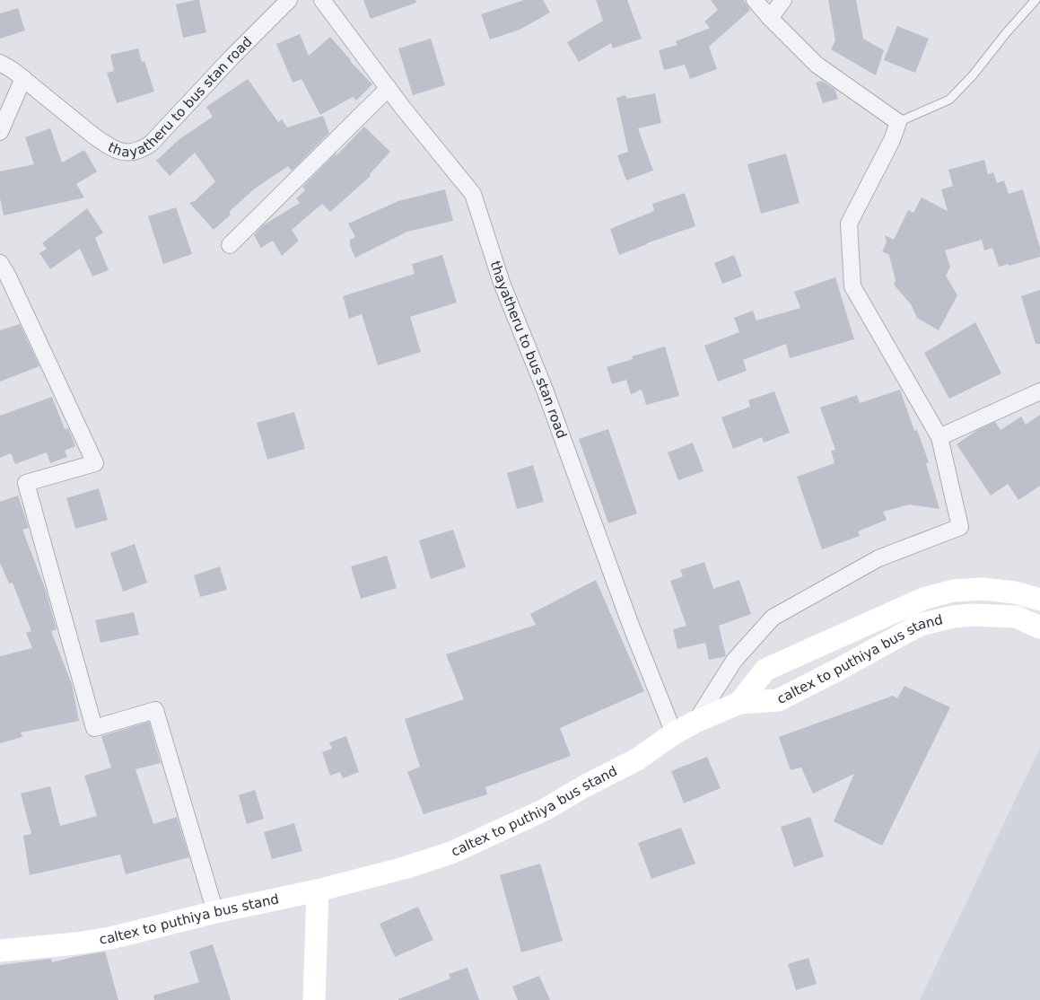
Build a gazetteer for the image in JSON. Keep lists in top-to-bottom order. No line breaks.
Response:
{"streets":{"main road":["caltex to puthiya bus stand"],"street":["thayatheru to bus stan road"]},"crossings":[["thayatheru to bus stan road","caltex to puthiya bus stand"]]}
